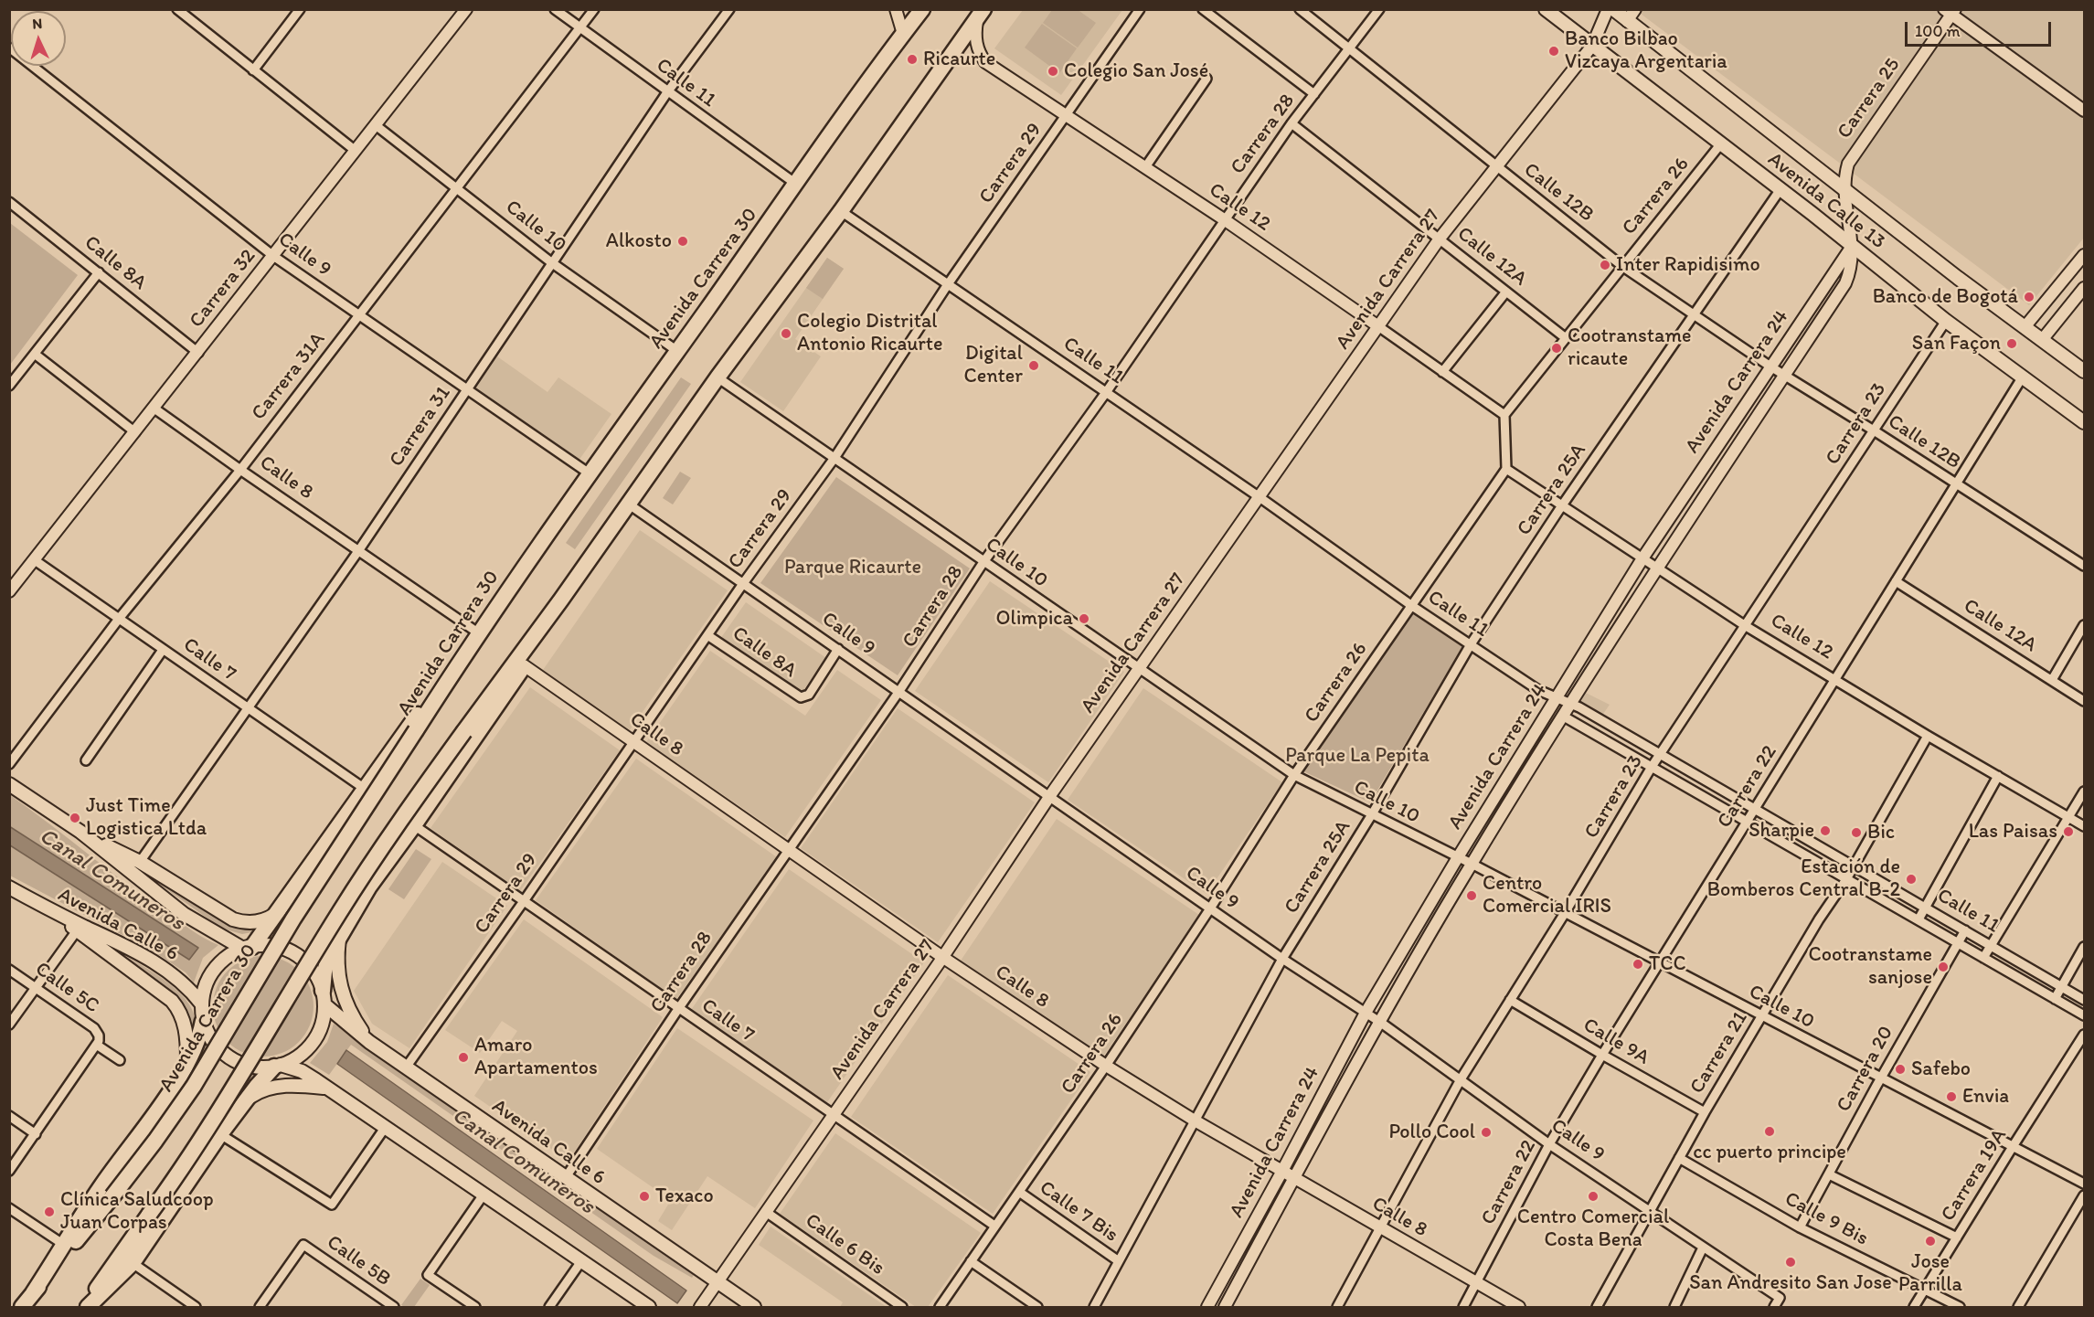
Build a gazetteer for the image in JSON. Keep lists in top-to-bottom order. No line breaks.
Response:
{"streets":{"highway":["Avenida Carrera 30"],"main road":["Carrera 25","Avenida Calle 13","Calle 12","Avenida Carrera 27","Carrera 32","Avenida Carrera 24","Calle 8","Avenida Calle 6"],"street":["Calle 11","Carrera 28","Carrera 29","Calle 12B","Carrera 26","Calle 10","Calle 9","Calle 12A","Calle 8A","Carrera 31A","Carrera 23","Carrera 31","Carrera 25A","Calle 7","Carrera 22","Calle 5C","Calle 9A","Carrera 21","Carrera 20","Carrera 19A","Calle 7 Bis","Calle 9 Bis","Calle 6 Bis","Calle 5B"]},"crossings":[["Calle 11","Carrera 28"],["Calle 11","Carrera 29"],["Calle 11","Carrera 26"],["Calle 11","Avenida Carrera 30"],["Calle 11","Avenida Carrera 27"],["Calle 11","Carrera 31A"],["Calle 11","Avenida Carrera 24"],["Calle 11","Carrera 23"],["Calle 11","Carrera 31"],["Calle 11","Carrera 25A"],["Calle 11","Carrera 22"],["Calle 11","Carrera 21"],["Calle 11","Carrera 20"],["Carrera 25","Avenida Calle 13"],["Carrera 25","Avenida Carrera 24"],["Carrera 28","Calle 12B"],["Carrera 28","Calle 12"],["Carrera 28","Calle 10"],["Carrera 28","Calle 9"],["Carrera 28","Calle 12A"],["Carrera 28","Calle 8"],["Carrera 28","Calle 7"],["Carrera 28","Avenida Calle 6"],["Carrera 29","Calle 12"],["Carrera 29","Calle 10"],["Carrera 29","Calle 9"],["Carrera 29","Calle 8A"],["Carrera 29","Calle 8"],["Carrera 29","Calle 7"],["Carrera 29","Avenida Calle 6"],["Calle 12B","Carrera 26"],["Calle 12B","Avenida Carrera 27"],["Calle 12B","Avenida Carrera 24"],["Calle 12B","Carrera 23"],["Calle 12B","Carrera 25A"],["Calle 12B","Carrera 22"],["Carrera 26","Avenida Calle 13"],["Carrera 26","Calle 12"],["Carrera 26","Calle 10"],["Carrera 26","Calle 9"],["Carrera 26","Calle 12A"],["Carrera 26","Calle 8"],["Carrera 26","Calle 7"],["Carrera 26","Calle 7 Bis"],["Avenida Calle 13","Avenida Carrera 27"],["Avenida Calle 13","Avenida Carrera 24"],["Avenida Calle 13","Carrera 23"],["Avenida Calle 13","Carrera 25A"],["Avenida Calle 13","Carrera 22"],["Calle 12","Avenida Carrera 27"],["Calle 12","Avenida Carrera 24"],["Calle 12","Carrera 23"],["Calle 12","Carrera 25A"],["Calle 12","Carrera 22"],["Calle 12","Carrera 21"],["Calle 10","Avenida Carrera 30"],["Calle 10","Avenida Carrera 27"],["Calle 10","Carrera 32"],["Calle 10","Carrera 31A"],["Calle 10","Avenida Carrera 24"],["Calle 10","Carrera 23"],["Calle 10","Carrera 31"],["Calle 10","Carrera 25A"],["Calle 10","Carrera 22"],["Calle 10","Carrera 21"],["Calle 10","Carrera 20"],["Calle 10","Carrera 19A"],["Calle 9","Calle 8A"],["Calle 9","Avenida Carrera 30"],["Calle 9","Avenida Carrera 27"],["Calle 9","Carrera 32"],["Calle 9","Carrera 31A"],["Calle 9","Avenida Carrera 24"],["Calle 9","Carrera 23"],["Calle 9","Carrera 31"],["Calle 9","Carrera 25A"],["Calle 9","Carrera 22"],["Calle 9","Carrera 21"],["Calle 12A","Avenida Carrera 27"],["Calle 12A","Carrera 22"],["Calle 8A","Carrera 32"],["Avenida Carrera 30","Calle 8"],["Avenida Carrera 27","Calle 8"],["Avenida Carrera 27","Calle 7"],["Avenida Carrera 27","Avenida Calle 6"],["Avenida Carrera 27","Calle 6 Bis"],["Carrera 32","Calle 8"],["Carrera 32","Calle 7"],["Carrera 31A","Calle 8"],["Carrera 31A","Calle 7"],["Avenida Carrera 24","Calle 8"],["Carrera 23","Calle 8"],["Carrera 23","Calle 9A"],["Carrera 31","Calle 8"],["Carrera 31","Calle 7"],["Calle 8","Carrera 25A"],["Calle 8","Carrera 22"],["Carrera 25A","Calle 7 Bis"],["Carrera 22","Calle 9A"],["Calle 9A","Carrera 21"],["Carrera 21","Calle 9 Bis"],["Carrera 20","Calle 9 Bis"],["Carrera 19A","Calle 9 Bis"]],"water":["Canal Comuneros"],"parks":["Parque Ricaurte","Parque La Pepita"],"places":["Banco Bilbao Vizcaya Argentaria","Ricaurte","Colegio San José","Alkosto","Inter Rapidisimo","Banco de Bogotá","Colegio Distrital Antonio Ricaurte","San Façon","Cootranstame ricaute","Digital Center","Olimpica","Just Time Logistica Ltda","Sharpie","Las Paisas","Bic","Estación de Bomberos Central B-2","Centro Comercial IRIS","TCC","Cootranstame sanjose","Amaro Apartamentos","Safebo","Envia","cc puerto principe","Pollo Cool","Texaco","Centro Comercial Costa Bena","Clínica Saludcoop Juan Corpas","Jose Parrilla","San Andresito San Jose"],"scale_bar":"100 m","north":"top"}
